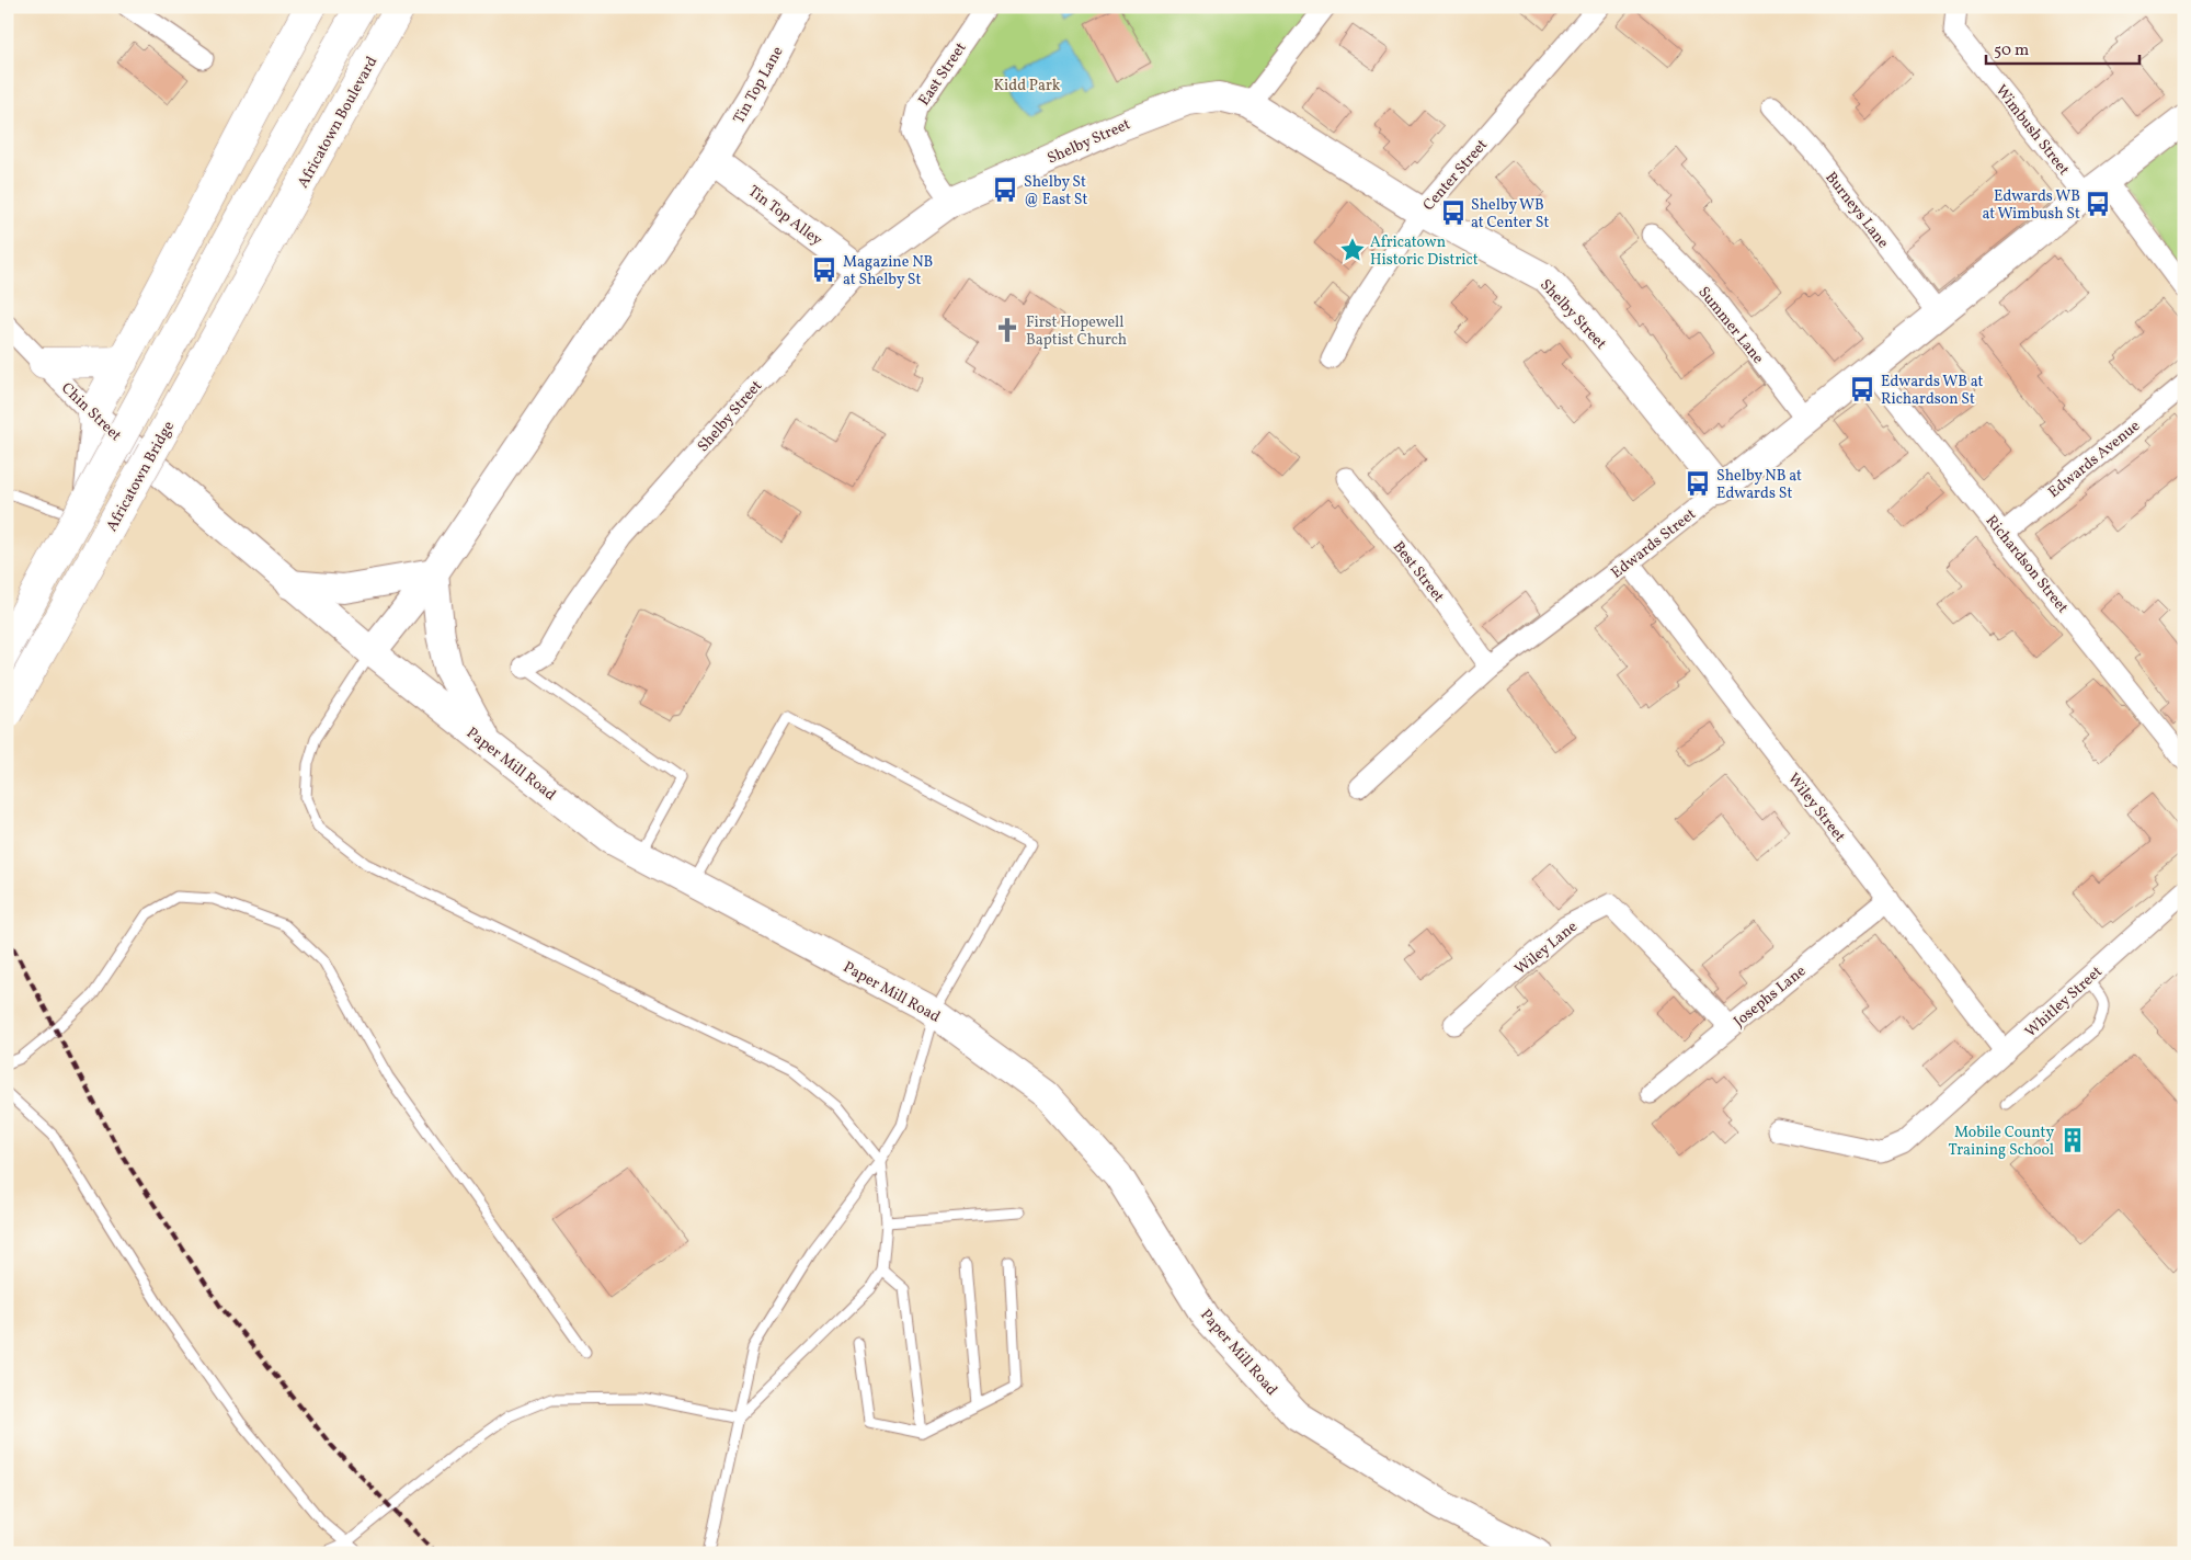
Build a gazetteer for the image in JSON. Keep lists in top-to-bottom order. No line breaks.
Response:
{"streets":{"main road":["Africatown Boulevard","Africatown Bridge"],"street":["East Street","Tin Top Lane","Wimbush Street","Shelby Street","Center Street","Burneys Lane","Tin Top Alley","Summer Lane","Chin Street","Edwards Avenue","Edwards Street","Richardson Street","Best Street","Paper Mill Road","Wiley Street","Wiley Lane","Josephs Lane","Whitley Street"]},"crossings":[["East Street","Shelby Street"],["Tin Top Lane","Tin Top Alley"],["Tin Top Lane","Paper Mill Road"],["Africatown Boulevard","Africatown Bridge"],["Wimbush Street","Edwards Street"],["Shelby Street","Center Street"],["Shelby Street","Tin Top Alley"],["Shelby Street","Edwards Street"],["Burneys Lane","Edwards Street"],["Summer Lane","Edwards Street"],["Chin Street","Paper Mill Road"],["Edwards Avenue","Richardson Street"],["Edwards Street","Richardson Street"],["Edwards Street","Best Street"],["Edwards Street","Wiley Street"],["Wiley Street","Josephs Lane"],["Wiley Street","Whitley Street"],["Wiley Lane","Josephs Lane"]],"parks":["Kidd Park"],"places":{"bus stop":["Shelby St @ East St","Edwards WB at Wimbush St","Shelby WB at Center St","Magazine NB at Shelby St","Edwards WB at Richardson St","Shelby NB at Edwards St"],"place":["Africatown Historic District"],"church":["First Hopewell Baptist Church"],"building":["Mobile County Training School"]},"scale_bar":"50 m"}
